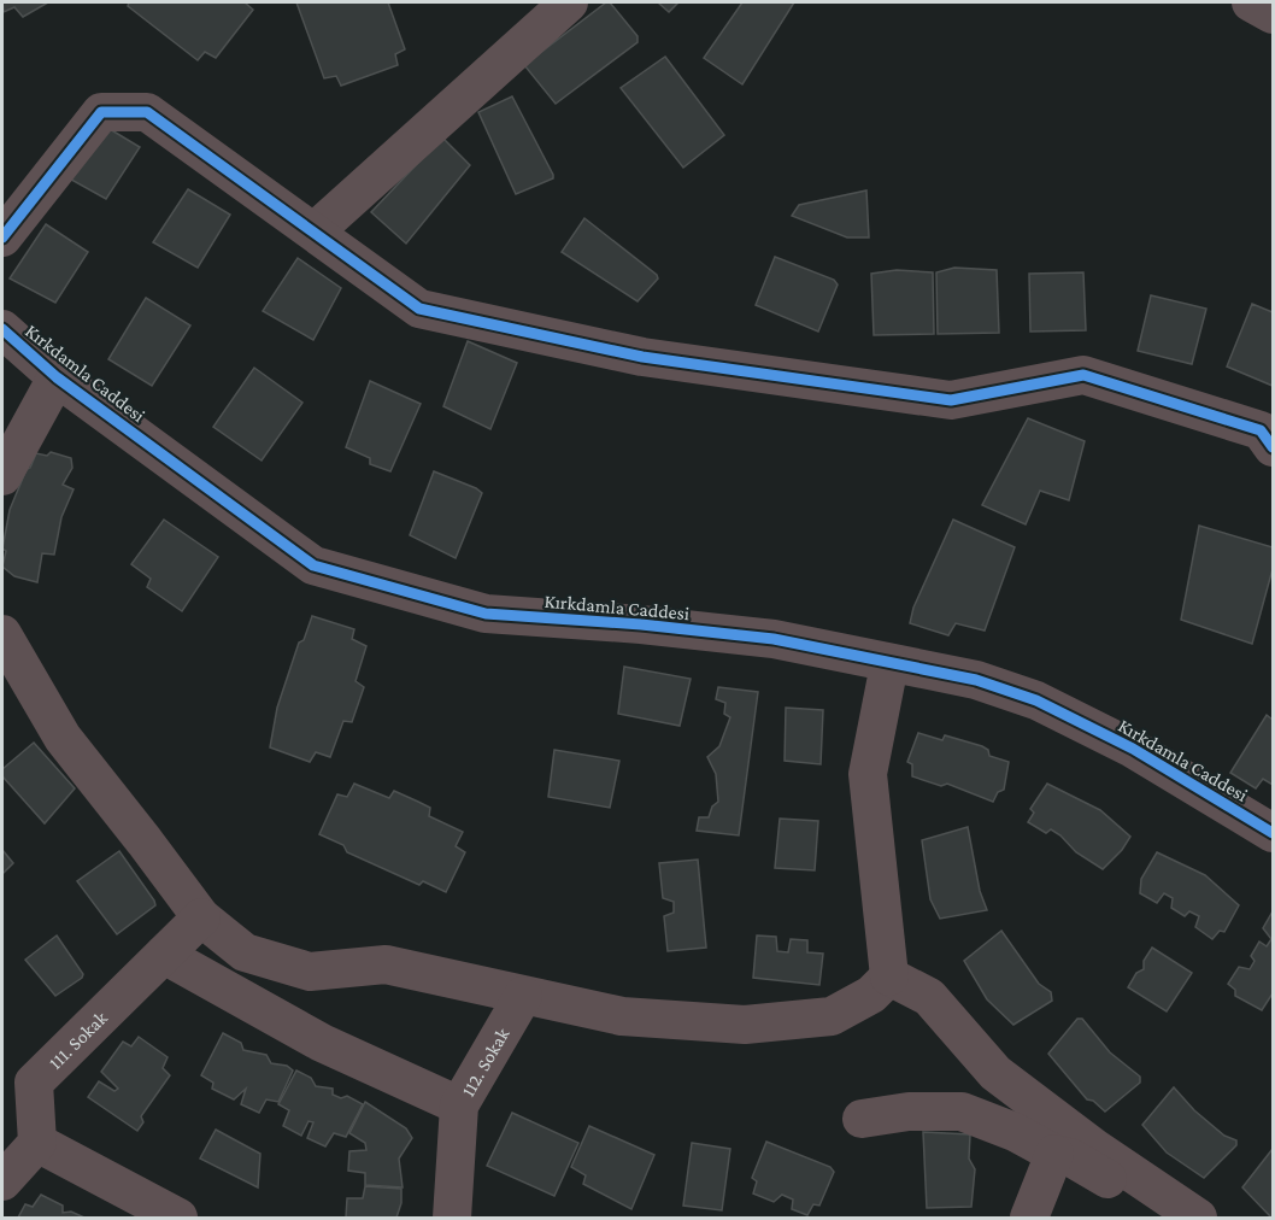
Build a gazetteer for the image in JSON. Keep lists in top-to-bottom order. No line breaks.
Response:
{"streets":{"street":["Kırkdamla Caddesi","111. Sokak","112. Sokak"]}}
